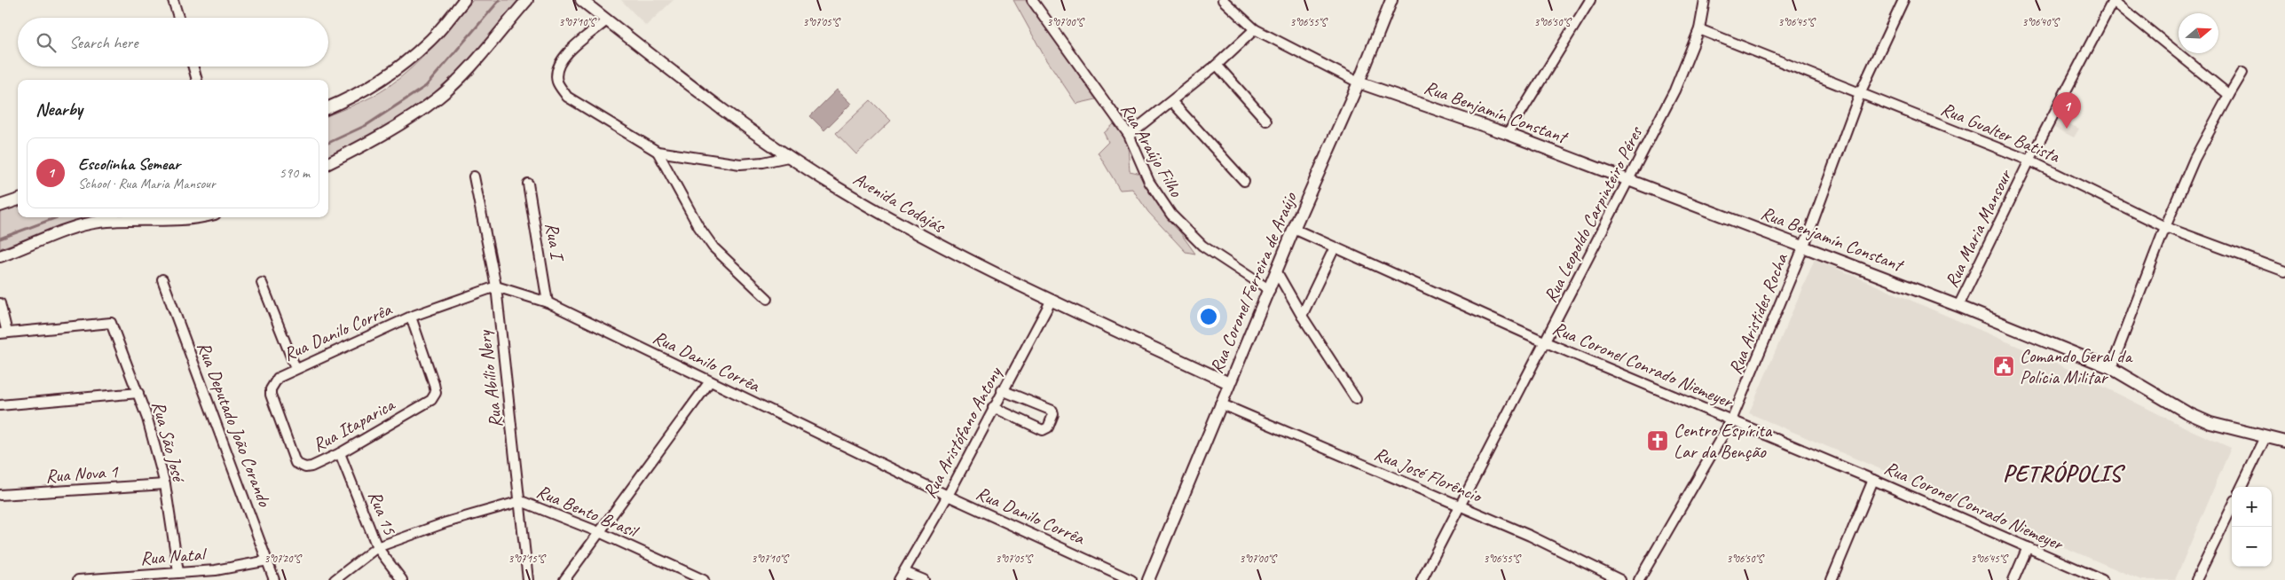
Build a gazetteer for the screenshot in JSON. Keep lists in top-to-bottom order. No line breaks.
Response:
{"streets":{"street":["Rua Benjamín Constant","Rua Gualter Batista","Rua Araújo Filho","Avenida Codajás","Rua Leopoldo Carpinteiro Péres","Rua Maria Mansour","Rua I","Rua Coronel Ferreira de Araújo","Rua Aristides Rocha","Rua Danilo Corrêa","Rua Coronel Conrado Niemeyer","Rua Abílio Nery","Rua Deputado João Corando","Rua Itaparica","Rua Aristófano Antony","Rua São José","Rua Nova 1","Rua José Florêncio","Rua Bento Brasil","Rua 15","Rua Natal"]},"crossings":[["Rua Benjamín Constant","Rua Leopoldo Carpinteiro Péres"],["Rua Benjamín Constant","Rua Maria Mansour"],["Rua Benjamín Constant","Rua Coronel Ferreira de Araújo"],["Rua Benjamín Constant","Rua Aristides Rocha"],["Rua Gualter Batista","Rua Leopoldo Carpinteiro Péres"],["Rua Gualter Batista","Rua Maria Mansour"],["Rua Gualter Batista","Rua Aristides Rocha"],["Rua Araújo Filho","Rua Coronel Ferreira de Araújo"],["Avenida Codajás","Rua Coronel Ferreira de Araújo"],["Avenida Codajás","Rua Aristófano Antony"],["Rua Leopoldo Carpinteiro Péres","Rua Coronel Conrado Niemeyer"],["Rua Leopoldo Carpinteiro Péres","Rua José Florêncio"],["Rua I","Rua Danilo Corrêa"],["Rua Coronel Ferreira de Araújo","Rua Coronel Conrado Niemeyer"],["Rua Coronel Ferreira de Araújo","Rua José Florêncio"],["Rua Aristides Rocha","Rua Coronel Conrado Niemeyer"],["Rua Danilo Corrêa","Rua Abílio Nery"],["Rua Danilo Corrêa","Rua Itaparica"],["Rua Danilo Corrêa","Rua Aristófano Antony"],["Rua Abílio Nery","Rua Bento Brasil"],["Rua Deputado João Corando","Rua Natal"],["Rua Itaparica","Rua 15"],["Rua São José","Rua Nova 1"],["Rua São José","Rua Natal"],["Rua Bento Brasil","Rua 15"]],"districts":["PETRÓPOLIS"],"places":{"public building":["Comando Geral da Polícia Militar"],"church":["Centro Espírita Lar da Benção"]},"north":"right","page":{"search":"Search here","heading":"Nearby","pins":"1","list":[{"mark":"1","name":"Escolinha Semear","note":"School · Rua Maria Mansour","value":"590 m"}],"map_buttons":["+","−"]},"coordinates":["3°06'55\"S","3°07'10\"S","3°07'05\"S","3°07'00\"S","3°06'50\"S","3°06'45\"S","3°06'40\"S","3°07'20\"S","3°07'15\"S"]}
